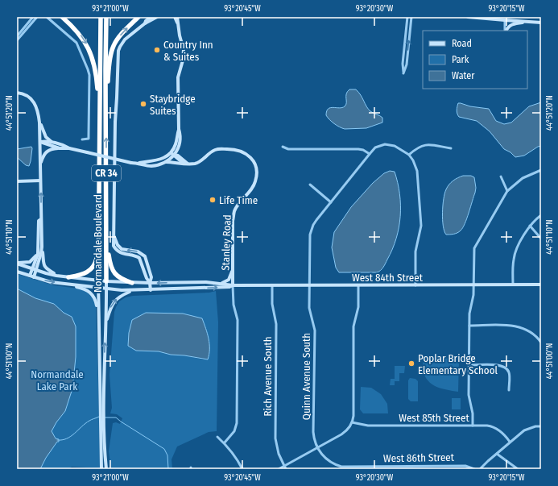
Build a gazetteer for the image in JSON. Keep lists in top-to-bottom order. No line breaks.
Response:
{"streets":{"highway":["CR 34","Normandale Boulevard"],"street":["Stanley Road","West 84th Street","Rich Avenue South","Quinn Avenue South","West 85th Street","West 86th Street"]},"crossings":[["Stanley Road","West 84th Street"],["Normandale Boulevard","West 84th Street"],["West 84th Street","Rich Avenue South"],["West 84th Street","Quinn Avenue South"],["Quinn Avenue South","West 86th Street"]],"parks":["Normandale Lake Park"],"places":["Country Inn & Suites","Staybridge Suites","Life Time","Poplar Bridge Elementary School"],"legend":["Road","Park","Water"],"coordinates":["93°21'00\"W","93°20'45\"W","93°20'30\"W","93°20'15\"W","44°51'20\"N","44°51'10\"N","44°51'00\"N"]}
